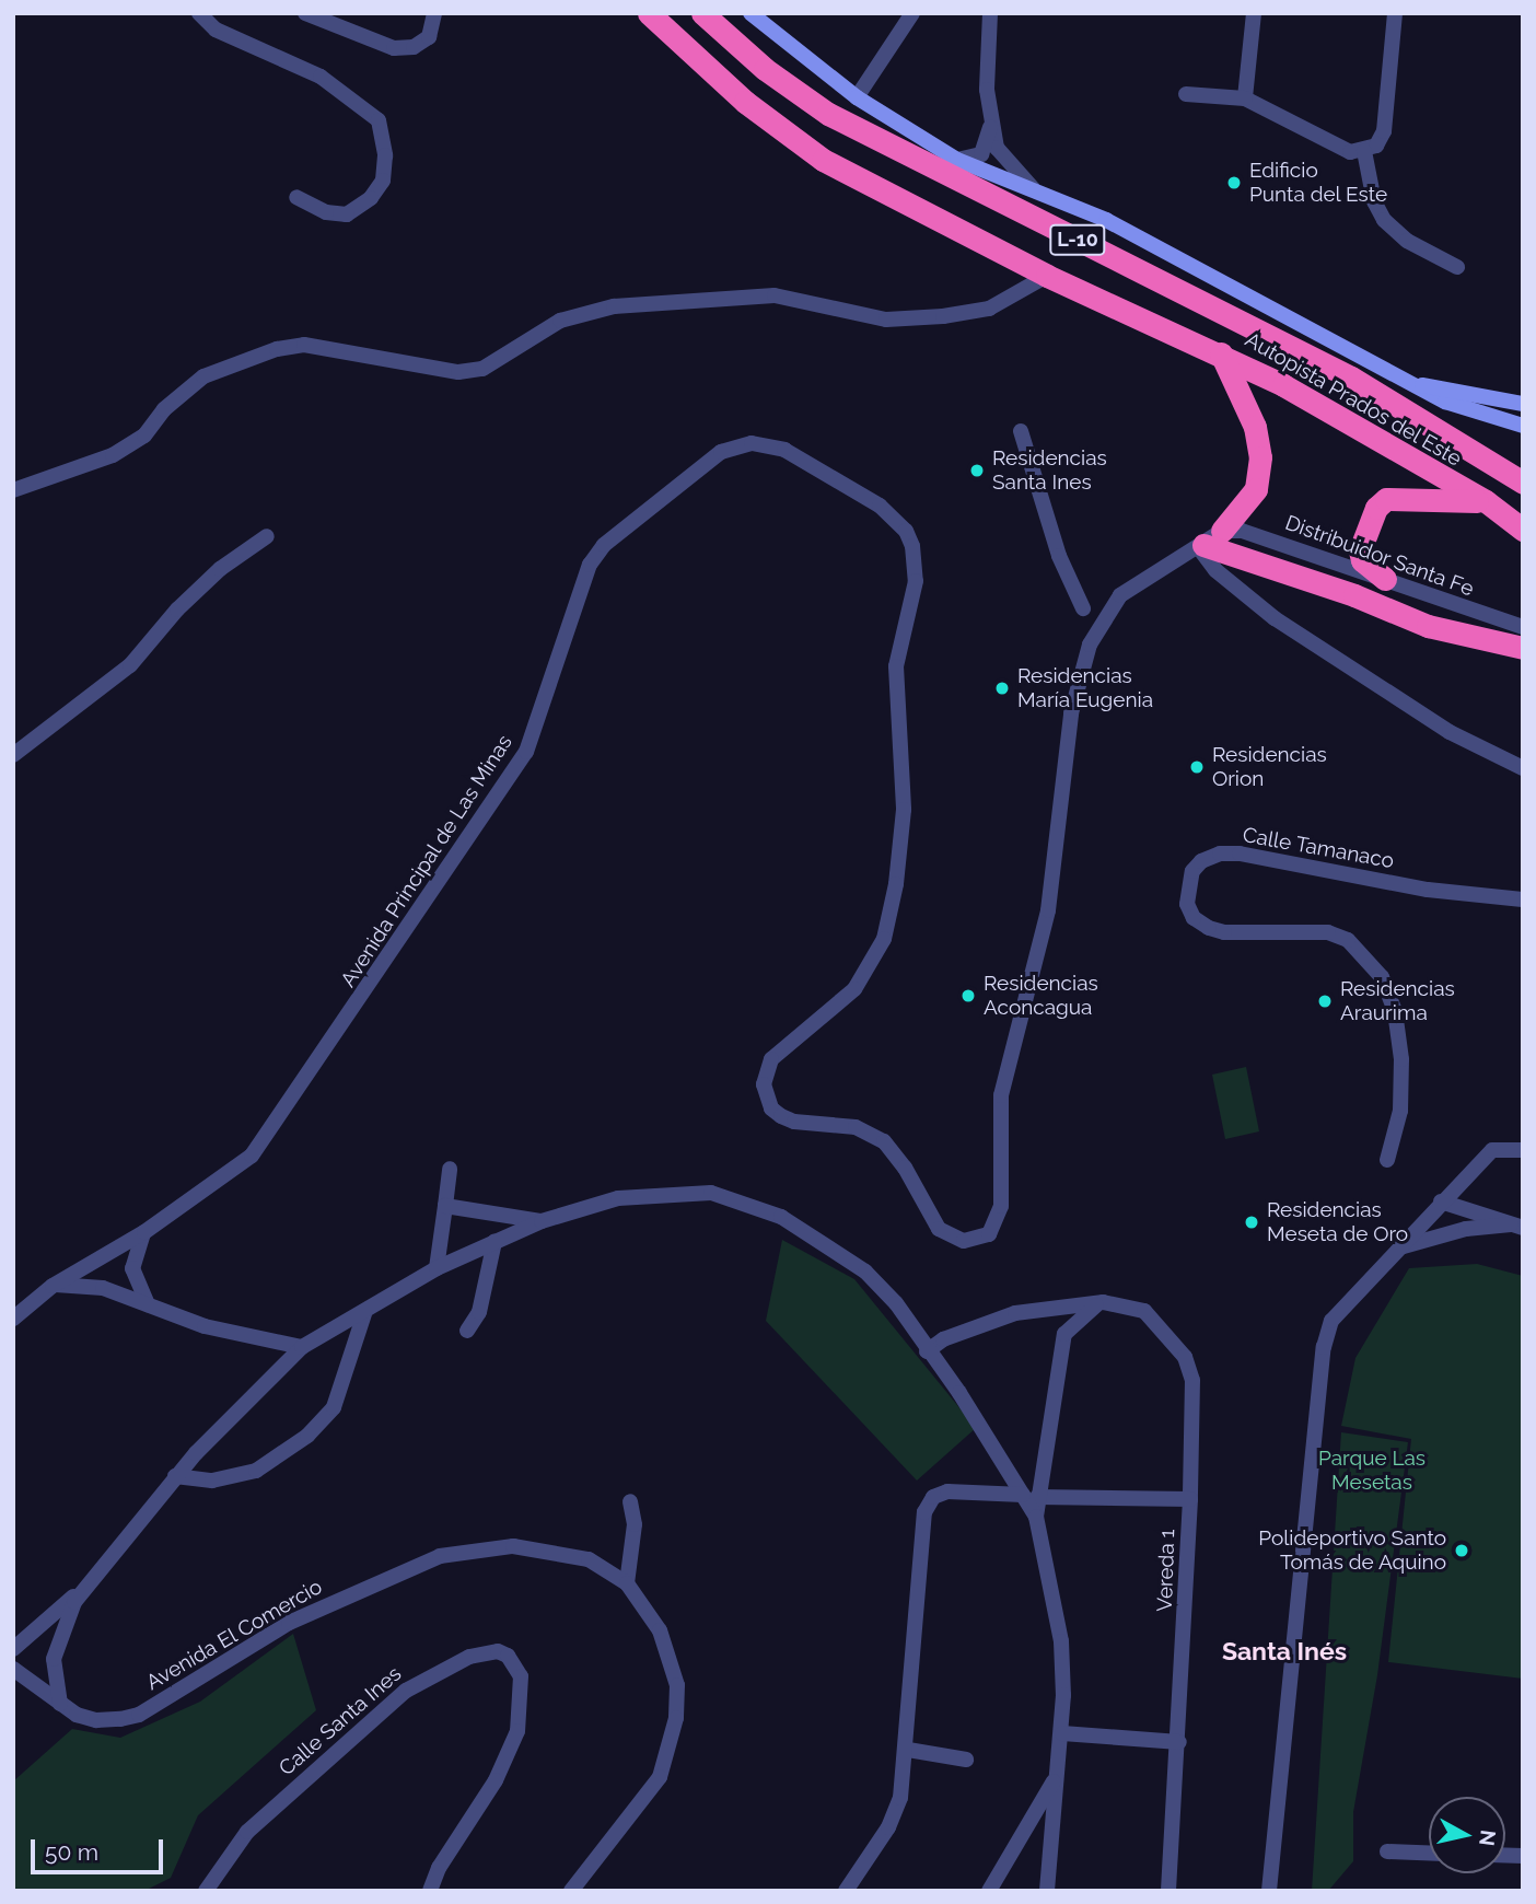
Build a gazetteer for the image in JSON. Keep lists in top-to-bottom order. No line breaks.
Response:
{"streets":{"highway":["L-10","Autopista Prados del Este"],"street":["Distribuidor Santa Fe","Calle Tamanaco","Avenida Principal de Las Minas","Vereda 1","Avenida El Comercio","Calle Santa Ines"]},"crossings":[["Distribuidor Santa Fe","Avenida Principal de Las Minas"]],"districts":["Santa Inés"],"parks":["Parque Las Mesetas"],"places":["Edificio Punta del Este","Residencias Santa Ines","Residencias María Eugenia","Residencias Orion","Residencias Aconcagua","Residencias Araurima","Residencias Meseta de Oro","Polideportivo Santo Tomás de Aquino"],"scale_bar":"50 m","north":"right"}
